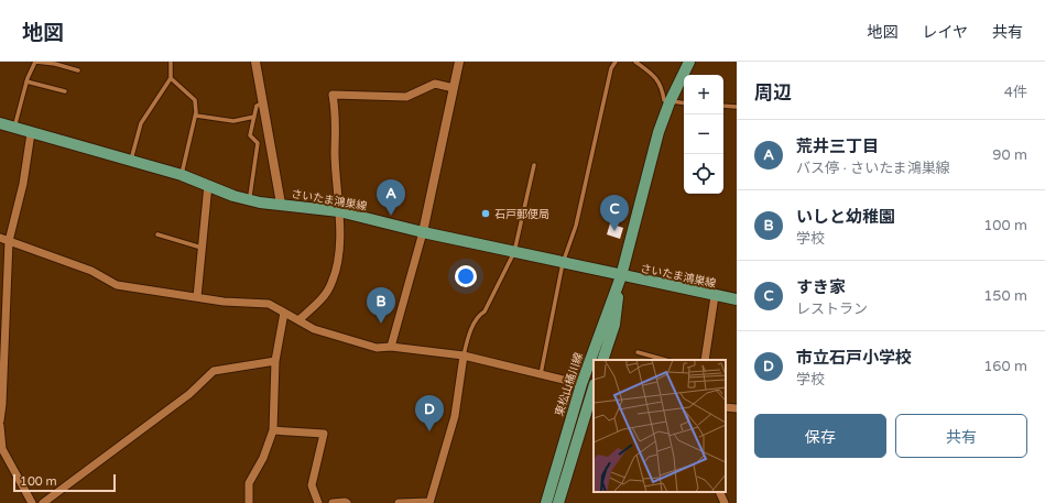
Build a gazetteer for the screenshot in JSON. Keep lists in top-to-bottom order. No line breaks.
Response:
{"streets":{"main road":["さいたま鴻巣線","東松山桶川線"]},"crossings":[["さいたま鴻巣線","東松山桶川線"]],"places":["石戸郵便局"],"scale_bar":"100 m","page":{"header":"地図","nav":["地図","レイヤ","共有"],"heading":["周辺","4件"],"map_buttons":["+","−"],"list":[{"mark":"A","name":"荒井三丁目","note":"バス停 · さいたま鴻巣線","value":"90 m"},{"mark":"B","name":"いしと幼稚園","note":"学校","value":"100 m"},{"mark":"C","name":"すき家","note":"レストラン","value":"150 m"},{"mark":"D","name":"市立石戸小学校","note":"学校","value":"160 m"}],"pins":["A","C","B","D"],"buttons":["保存","共有"],"scale":"100 m"}}
